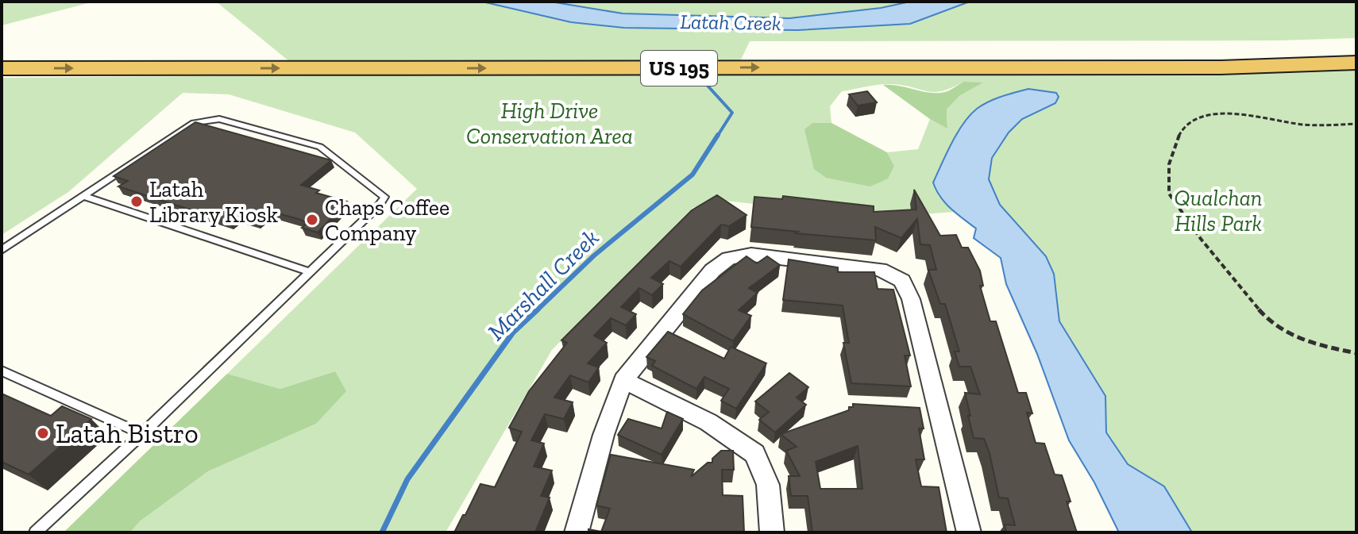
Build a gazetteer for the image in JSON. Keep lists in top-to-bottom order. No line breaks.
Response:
{"streets":{"highway":["US 195"]},"water":["Latah Creek","Marshall Creek"],"parks":["High Drive Conservation Area","Qualchan Hills Park"],"places":["Latah Library Kiosk","Chaps Coffee Company","Latah Bistro"]}
